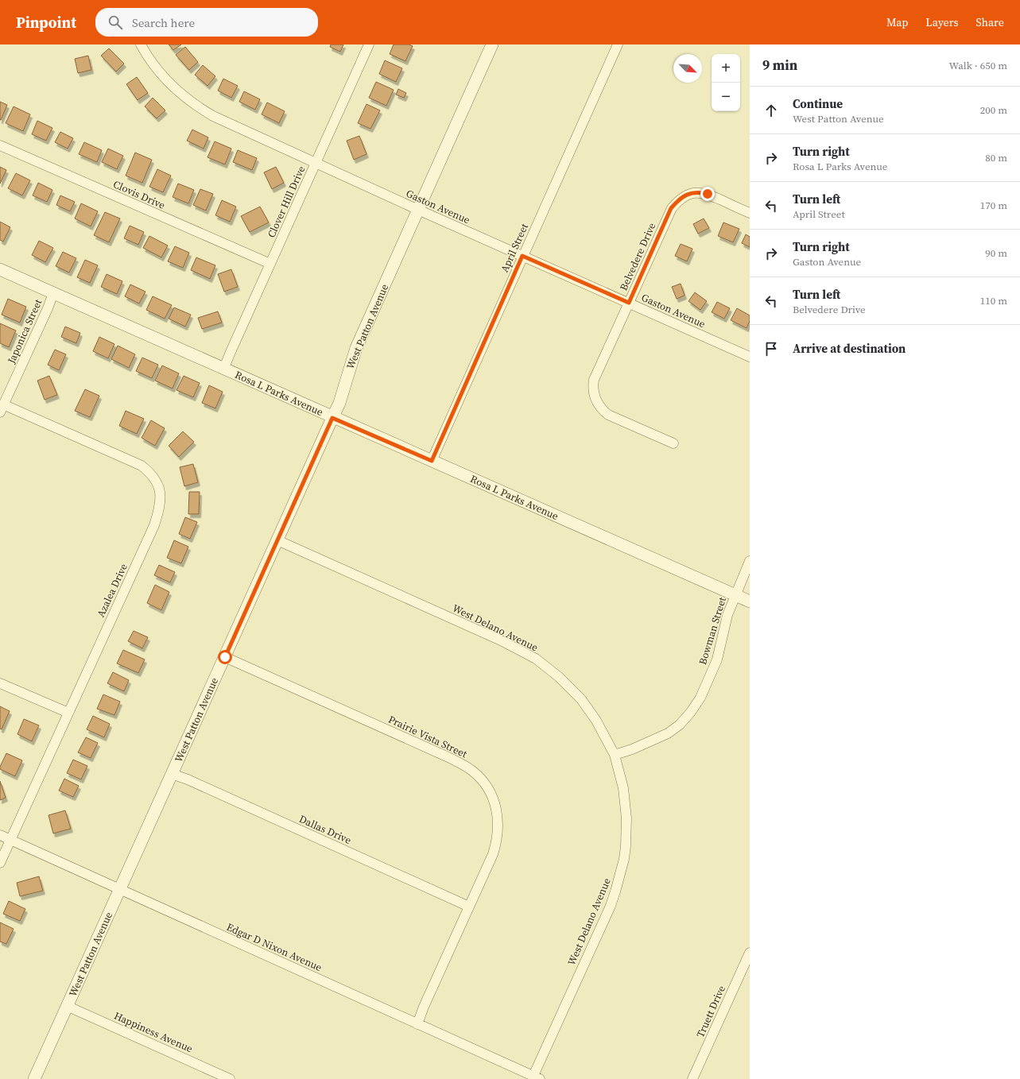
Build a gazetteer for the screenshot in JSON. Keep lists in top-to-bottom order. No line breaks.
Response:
{"streets":{"street":["Clovis Drive","Clover Hill Drive","Gaston Avenue","April Street","Belvedere Drive","West Patton Avenue","Japonica Street","Rosa L Parks Avenue","Azalea Drive","West Delano Avenue","Bowman Street","Prairie Vista Street","Dallas Drive","Edgar D Nixon Avenue","Truett Drive","Happiness Avenue"]},"crossings":[["Clovis Drive","Clover Hill Drive"],["Clover Hill Drive","Gaston Avenue"],["Clover Hill Drive","Rosa L Parks Avenue"],["Gaston Avenue","April Street"],["Gaston Avenue","Belvedere Drive"],["Gaston Avenue","West Patton Avenue"],["April Street","Rosa L Parks Avenue"],["West Patton Avenue","Rosa L Parks Avenue"],["West Patton Avenue","West Delano Avenue"],["West Patton Avenue","Prairie Vista Street"],["West Patton Avenue","Dallas Drive"],["West Patton Avenue","Edgar D Nixon Avenue"],["West Patton Avenue","Happiness Avenue"],["Japonica Street","Rosa L Parks Avenue"],["Japonica Street","Azalea Drive"],["Rosa L Parks Avenue","Bowman Street"],["Azalea Drive","Edgar D Nixon Avenue"],["West Delano Avenue","Bowman Street"],["West Delano Avenue","Edgar D Nixon Avenue"],["Prairie Vista Street","Dallas Drive"],["Prairie Vista Street","Edgar D Nixon Avenue"]],"north":"bottom right","page":{"header":"Pinpoint","search":"Search here","nav":["Map","Layers","Share"],"heading":["9 min","Walk · 650 m"],"map_buttons":["+","−"],"list":[["Continue","West Patton Avenue","200 m"],["Turn right","Rosa L Parks Avenue","80 m"],["Turn left","April Street","170 m"],["Turn right","Gaston Avenue","90 m"],["Turn left","Belvedere Drive","110 m"],"Arrive at destination"]}}
